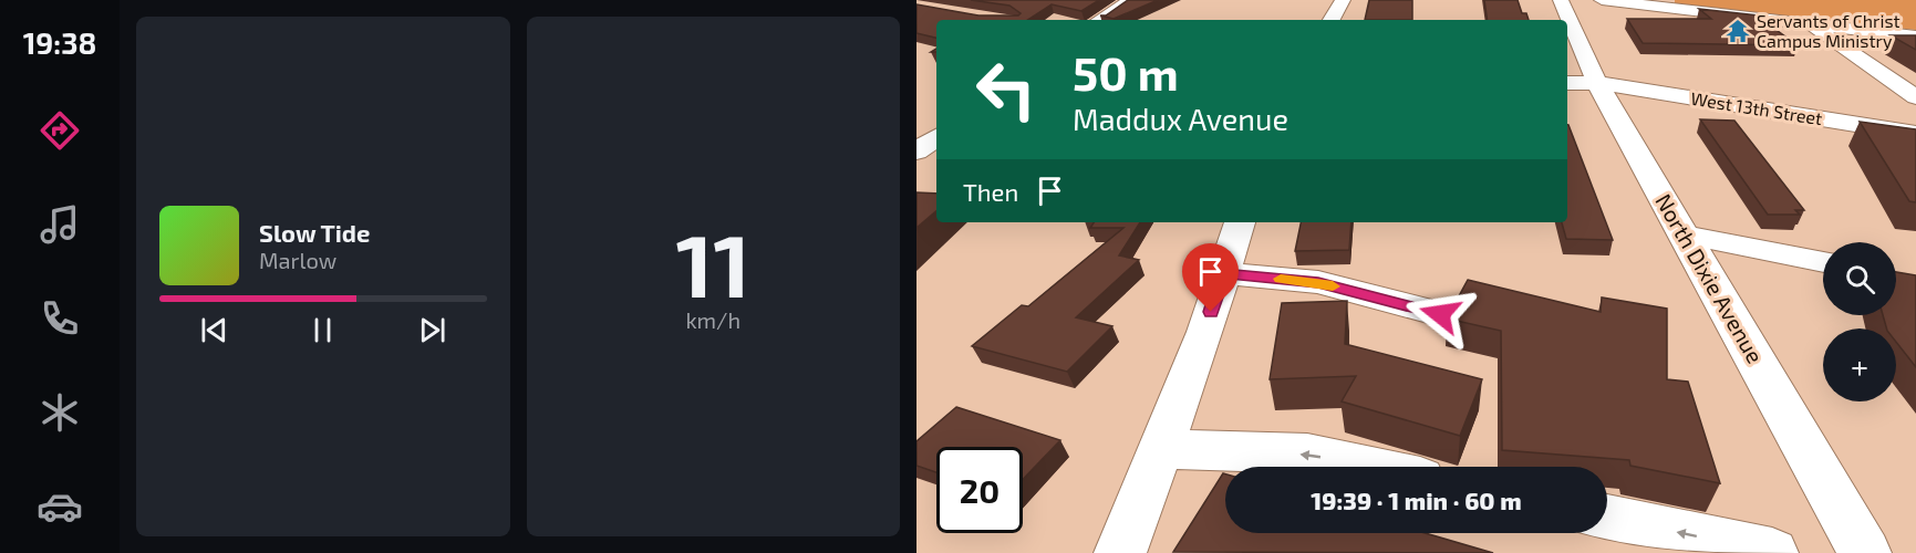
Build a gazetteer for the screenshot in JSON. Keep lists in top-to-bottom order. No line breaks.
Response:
{"streets":{"street":["West 13th Street","North Dixie Avenue"]},"crossings":[["West 13th Street","North Dixie Avenue"]],"places":{"temple":["Servants of Christ Campus Ministry"]},"page":{"tabs":"19:38","tile":["11","km/h"],"turn":["50 m","Maddux Avenue"],"then":"Then","song":["Slow Tide","Marlow"],"map_buttons":"+","limit":"20","trip":"19:39 · 1 min · 60 m"}}
